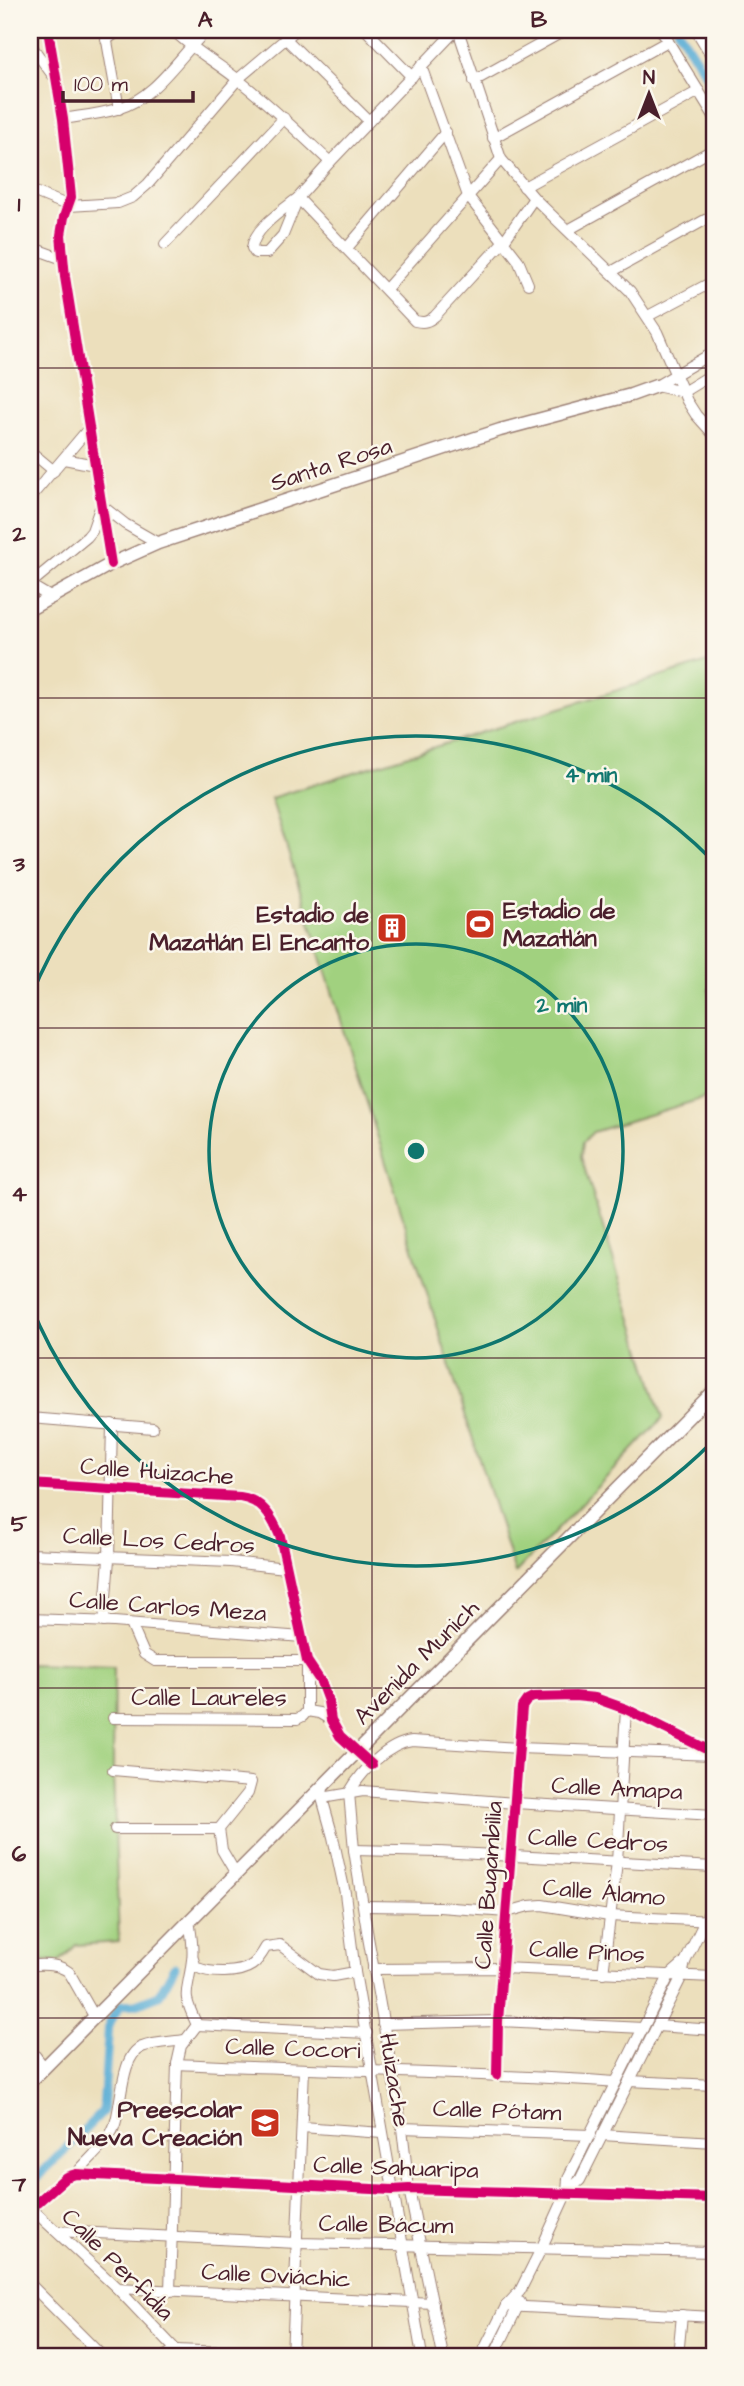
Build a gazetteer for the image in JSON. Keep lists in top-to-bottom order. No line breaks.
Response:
{"streets":{"main road":["Santa Rosa","Avenida Munich"],"street":["Calle Huizache","Calle Los Cedros","Calle Carlos Meza","Calle Laureles","Calle Amapa","Calle Cedros","Calle Bugambilia","Calle Álamo","Calle Pinos","Calle Cocori","Huizache","Calle Pótam","Calle Sahuaripa","Calle Bácum","Calle Perfidia","Calle Oviáchic"]},"crossings":[["Calle Huizache","Calle Los Cedros"],["Calle Huizache","Calle Carlos Meza"],["Calle Huizache","Avenida Munich"],["Avenida Munich","Calle Amapa"],["Avenida Munich","Huizache"],["Calle Amapa","Calle Bugambilia"],["Calle Amapa","Huizache"],["Calle Cedros","Calle Bugambilia"],["Calle Cedros","Huizache"],["Calle Bugambilia","Calle Álamo"],["Calle Bugambilia","Calle Pinos"],["Calle Bugambilia","Calle Cocori"],["Calle Álamo","Huizache"],["Calle Pinos","Huizache"],["Calle Cocori","Huizache"],["Huizache","Calle Pótam"],["Huizache","Calle Sahuaripa"],["Huizache","Calle Bácum"],["Huizache","Calle Oviáchic"],["Calle Bácum","Calle Perfidia"],["Calle Perfidia","Calle Oviáchic"]],"places":{"sports":["Estadio de Mazatlán"],"building":["Estadio de Mazatlán El Encanto"],"school or university":["Preescolar Nueva Creación"]},"scale_bar":"100 m","north":"top","grid":{"columns":["A","B"],"rows":["1","2","3","4","5","6","7"]},"rings":["4 min","2 min"]}
